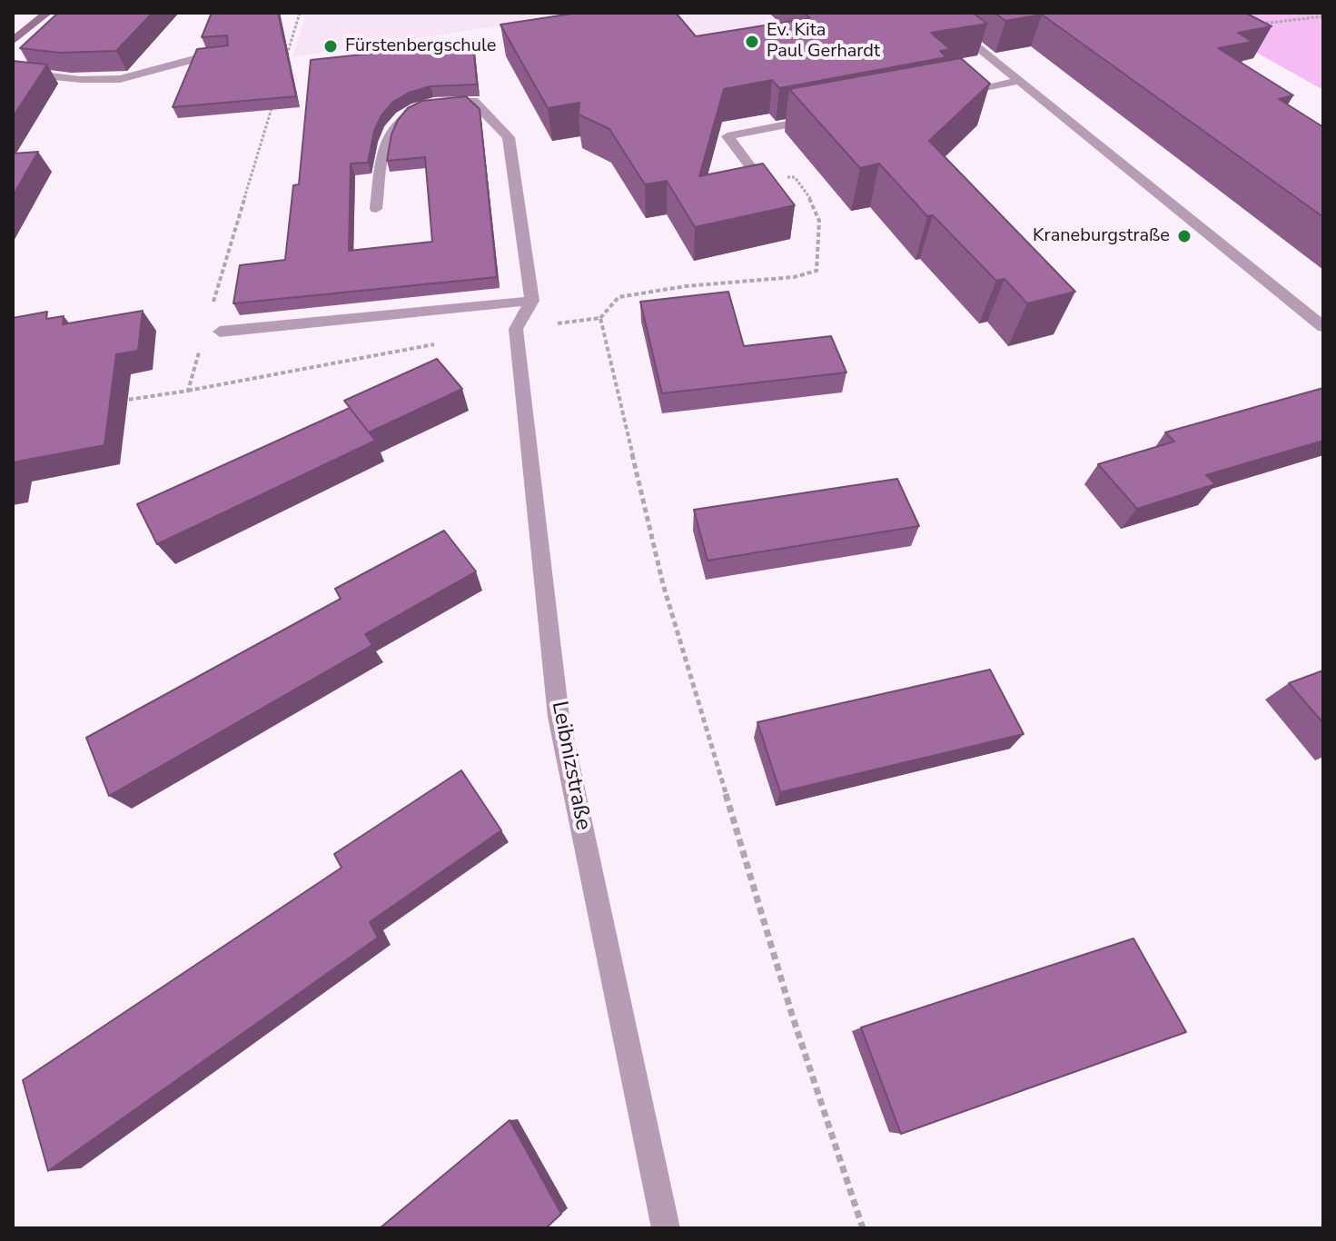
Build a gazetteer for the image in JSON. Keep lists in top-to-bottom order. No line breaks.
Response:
{"streets":{"street":["Leibnizstraße"]},"places":["Ev. Kita Paul Gerhardt","Fürstenbergschule","Kraneburgstraße"]}
